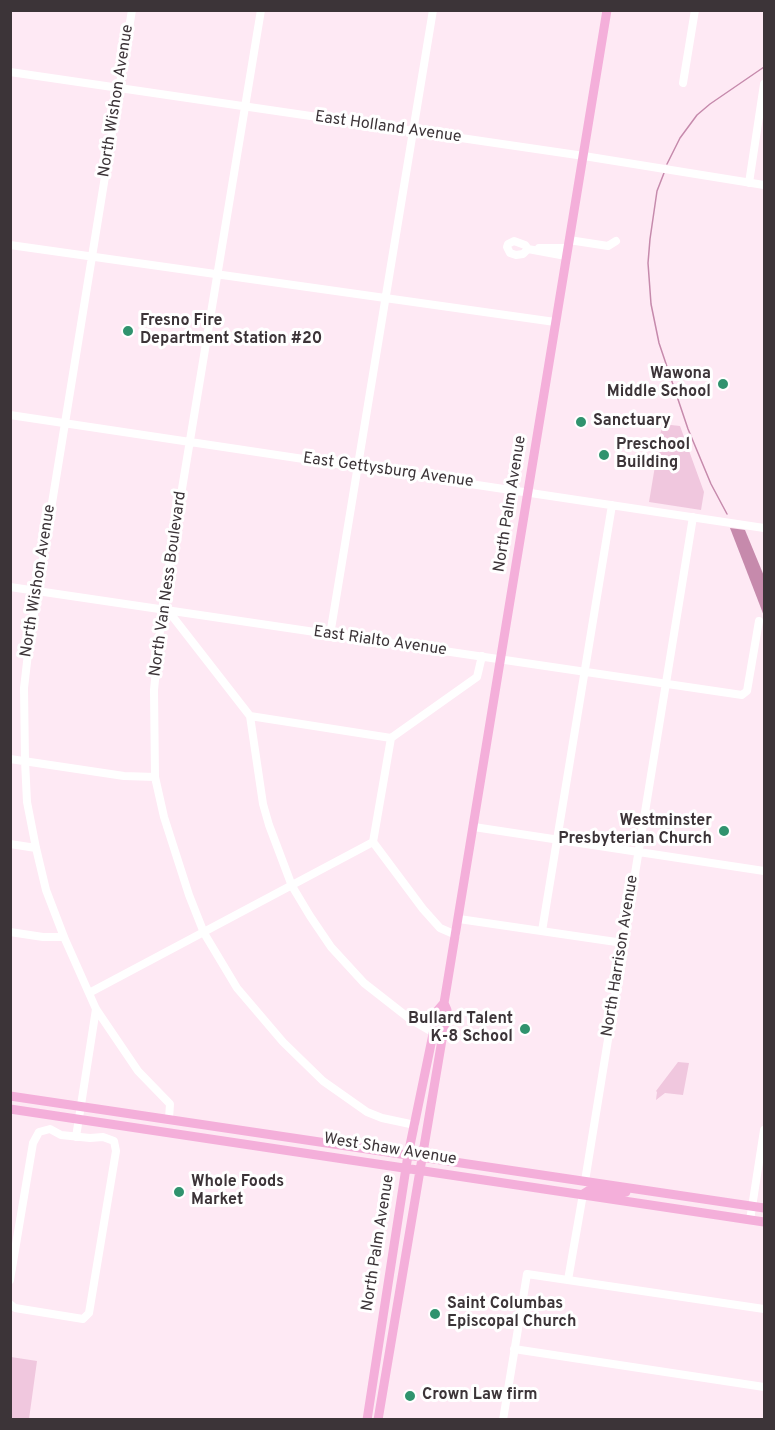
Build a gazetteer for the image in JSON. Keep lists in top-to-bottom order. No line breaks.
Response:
{"streets":{"main road":["North Palm Avenue","West Shaw Avenue"],"street":["North Wishon Avenue","East Holland Avenue","East Gettysburg Avenue","North Van Ness Boulevard","East Rialto Avenue","North Harrison Avenue"]},"crossings":[["North Wishon Avenue","East Holland Avenue"],["North Wishon Avenue","East Gettysburg Avenue"],["North Wishon Avenue","East Rialto Avenue"],["North Wishon Avenue","West Shaw Avenue"],["East Holland Avenue","North Palm Avenue"],["East Holland Avenue","North Van Ness Boulevard"],["East Gettysburg Avenue","North Palm Avenue"],["East Gettysburg Avenue","North Van Ness Boulevard"],["East Gettysburg Avenue","North Harrison Avenue"],["North Palm Avenue","North Van Ness Boulevard"],["North Palm Avenue","East Rialto Avenue"],["North Palm Avenue","West Shaw Avenue"],["North Van Ness Boulevard","East Rialto Avenue"],["East Rialto Avenue","North Harrison Avenue"],["North Harrison Avenue","West Shaw Avenue"]],"places":["Fresno Fire Department Station #20","Wawona Middle School","Sanctuary","Preschool Building","Westminster Presbyterian Church","Bullard Talent K-8 School","Whole Foods Market","Saint Columbas Episcopal Church","Crown Law firm"]}
